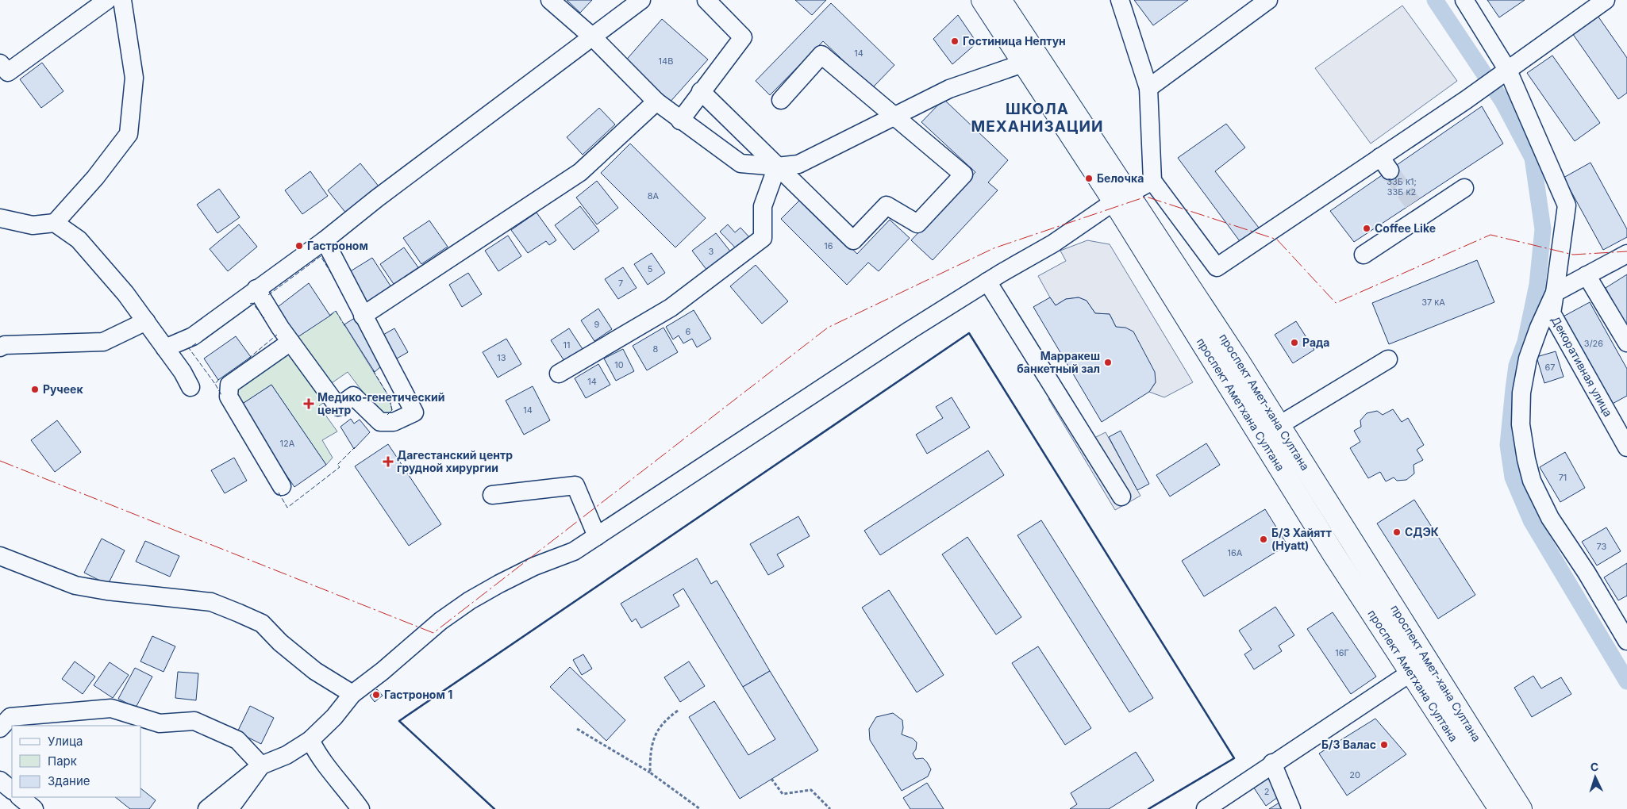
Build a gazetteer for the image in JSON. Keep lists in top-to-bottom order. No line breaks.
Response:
{"streets":{"main road":["проспект Амет-хана Султана","проспект Аметхана Султана"],"street":["Декоративная улица"]},"crossings":[["проспект Амет-хана Султана","проспект Аметхана Султана"]],"districts":["ШКОЛА МЕХАНИЗАЦИИ"],"places":{"other":["Гостиница Нептун","Белочка","Coffee Like","Гастроном","Рада","Марракеш банкетный зал","Ручеек","СДЭК","Б/З Хайятт (Hyatt)","Гастроном 1","Б/З Валас"],"health":["Медико-генетический центр","Дагестанский центр грудной хирургии"]},"house_numbers":["14","14В","33Б к1; 33Б к2","8А","16","3","5","7","37 кА","9","6","3/26","11","8","13","10","67","14","14","12А","71","73","16А","16Г","20","2"],"legend":["Улица","Парк","Здание"],"north":"top"}
